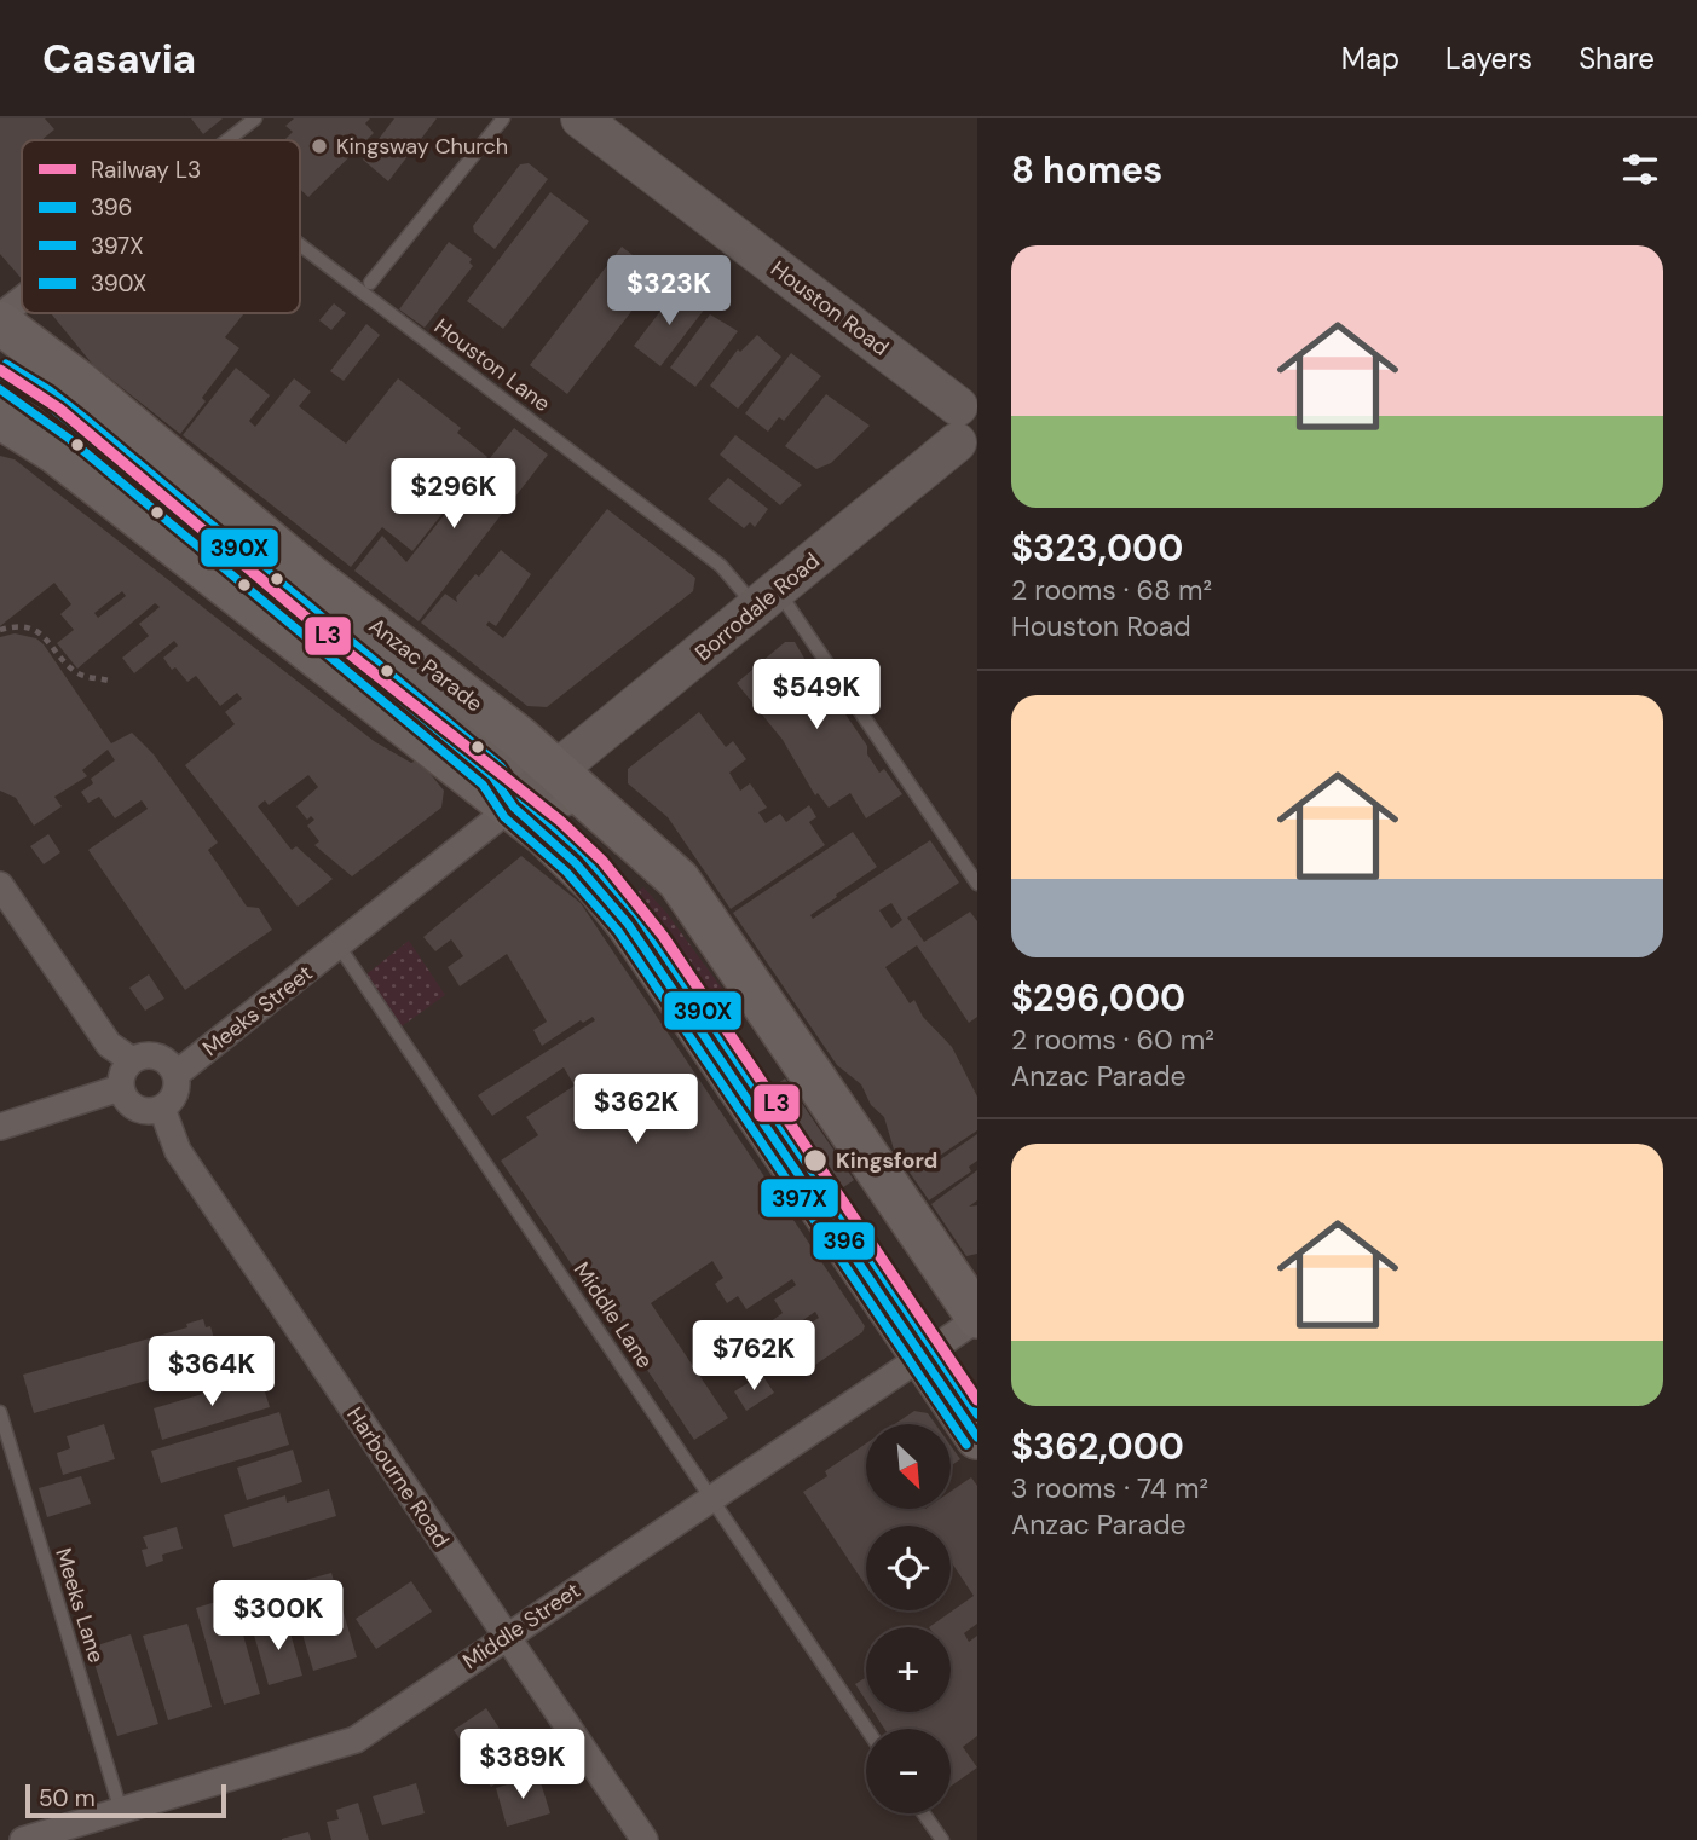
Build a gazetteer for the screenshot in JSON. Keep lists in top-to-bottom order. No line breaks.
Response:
{"streets":{"main road":["Anzac Parade"],"street":["Houston Road","Borrodale Road","Meeks Street","Harbourne Road","Middle Street"],"lane":["Houston Lane","Middle Lane","Meeks Lane"]},"crossings":[["Houston Road","Borrodale Road"],["Houston Lane","Borrodale Road"],["Borrodale Road","Anzac Parade"],["Borrodale Road","Meeks Street"],["Anzac Parade","Meeks Street"],["Anzac Parade","Middle Street"],["Meeks Street","Middle Lane"],["Meeks Street","Harbourne Road"],["Middle Lane","Middle Street"],["Harbourne Road","Middle Street"],["Meeks Lane","Middle Street"]],"places":["Kingsway Church","Kingsford"],"lines":["transit line 390X","rail line L3","transit line 396","transit line 397X"],"legend":["Railway L3","396","397X","390X"],"scale_bar":"50 m","north":"bottom right","page":{"header":"Casavia","nav":["Map","Layers","Share"],"heading":"8 homes","list":[{"name":"$323,000","note":"2 rooms · 68 m² · Houston Road"},{"name":"$296,000","note":"2 rooms · 60 m² · Anzac Parade"},{"name":"$362,000","note":"3 rooms · 74 m² · Anzac Parade"}],"price":["$323K","$296K","$549K","$362K","$762K","$364K","$300K","$389K"],"map_buttons":["+","−"],"scale":"50 m"}}
